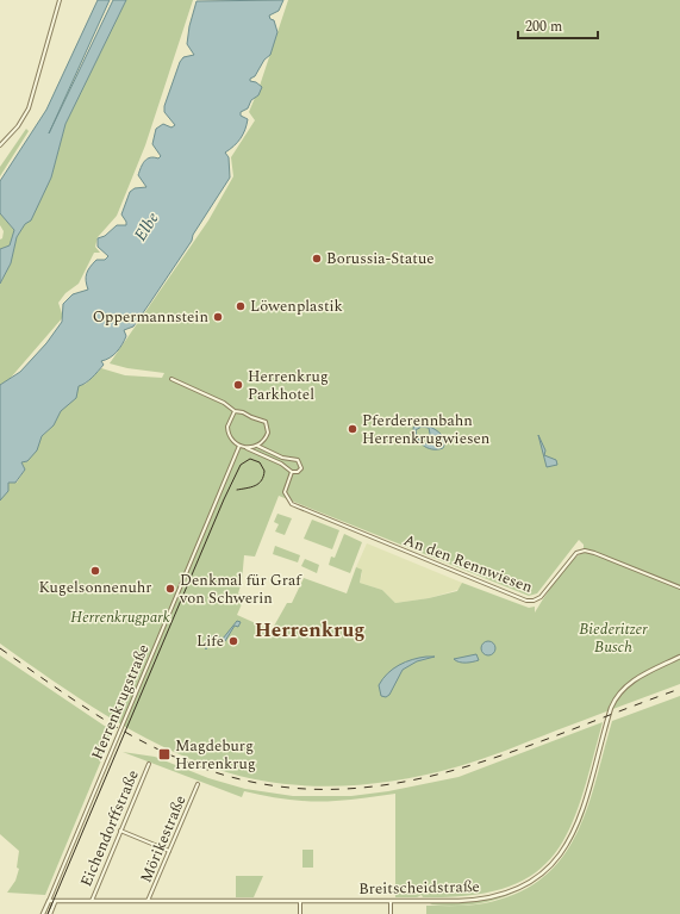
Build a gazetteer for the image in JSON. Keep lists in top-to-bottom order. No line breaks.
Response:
{"streets":{"street":["An den Rennwiesen","Herrenkrugstraße","Eichendorffstraße","Mörikestraße","Breitscheidstraße"]},"crossings":[["Herrenkrugstraße","Breitscheidstraße"],["Eichendorffstraße","Breitscheidstraße"],["Mörikestraße","Breitscheidstraße"]],"districts":["Herrenkrug"],"water":["Elbe"],"parks":["Herrenkrugpark","Biederitzer Busch"],"places":{"other":["Borussia-Statue","Löwenplastik","Oppermannstein","Herrenkrug Parkhotel","Pferderennbahn Herrenkrugwiesen","Kugelsonnenuhr","Denkmal für Graf von Schwerin","Life"],"transit":["Magdeburg Herrenkrug"]},"scale_bar":"200 m"}
